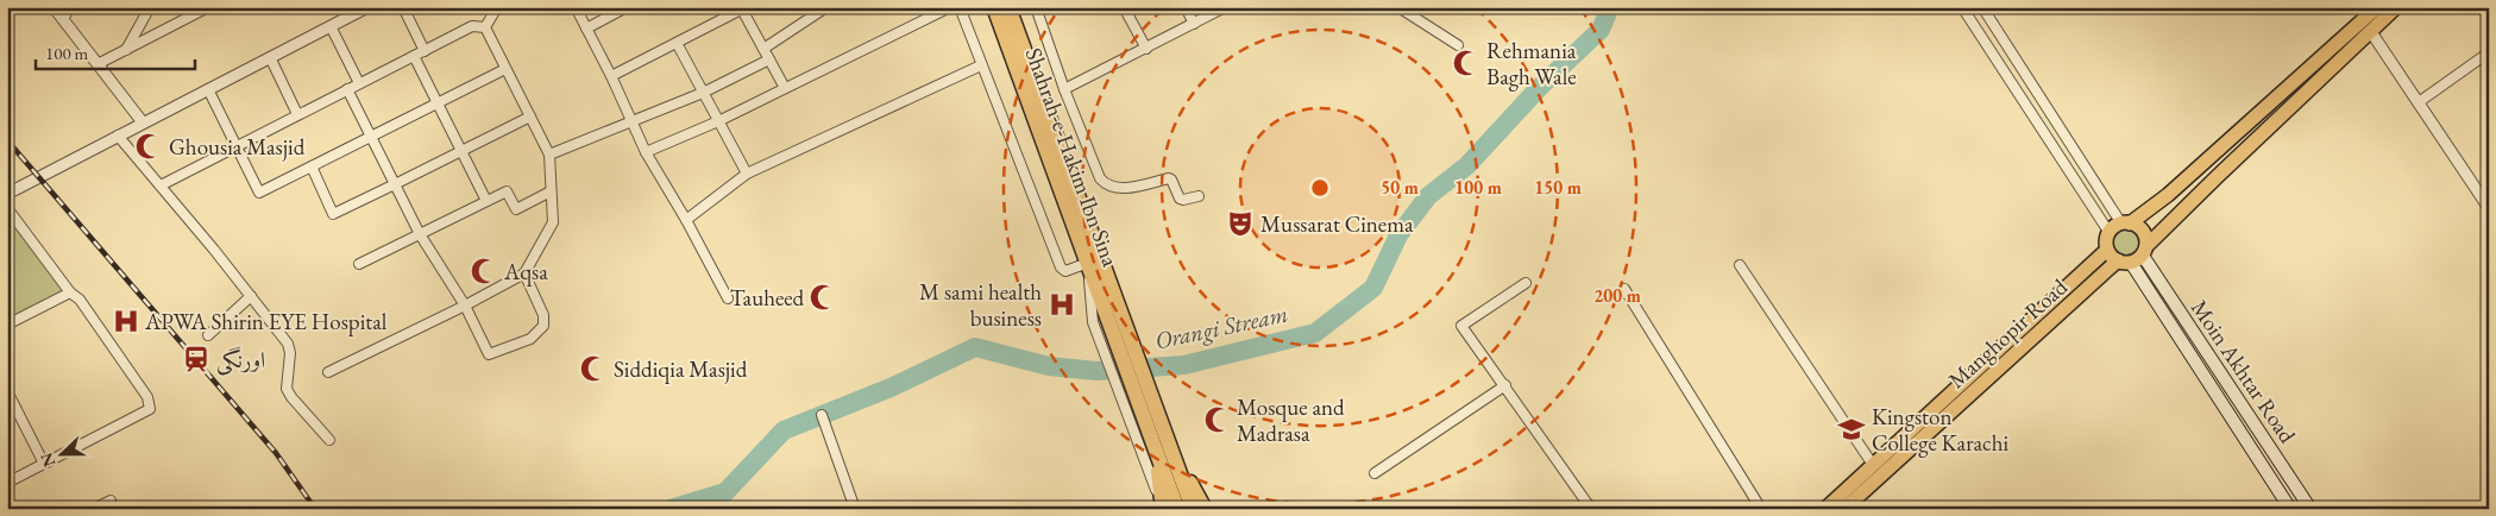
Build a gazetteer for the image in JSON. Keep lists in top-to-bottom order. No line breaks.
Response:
{"streets":{"highway":["Shahrah-e-Hakim Ibn Sina"],"main road":["Manghopir Road","Moin Akhtar Road"]},"crossings":[["Manghopir Road","Moin Akhtar Road"]],"water":["Orangi Stream"],"places":{"mosque":["Rehmania Bagh Wale","Ghousia Masjid","Aqsa","Tauheed","Siddiqia Masjid","Mosque and Madrasa"],"theatre":["Mussarat Cinema"],"hospital":["M sami health business","APWA Shirin EYE Hospital"],"station":["اورنگی"],"school or university":["Kingston College Karachi"]},"scale_bar":"100 m","north":"left","rings":["50 m","100 m","150 m","200 m"]}
